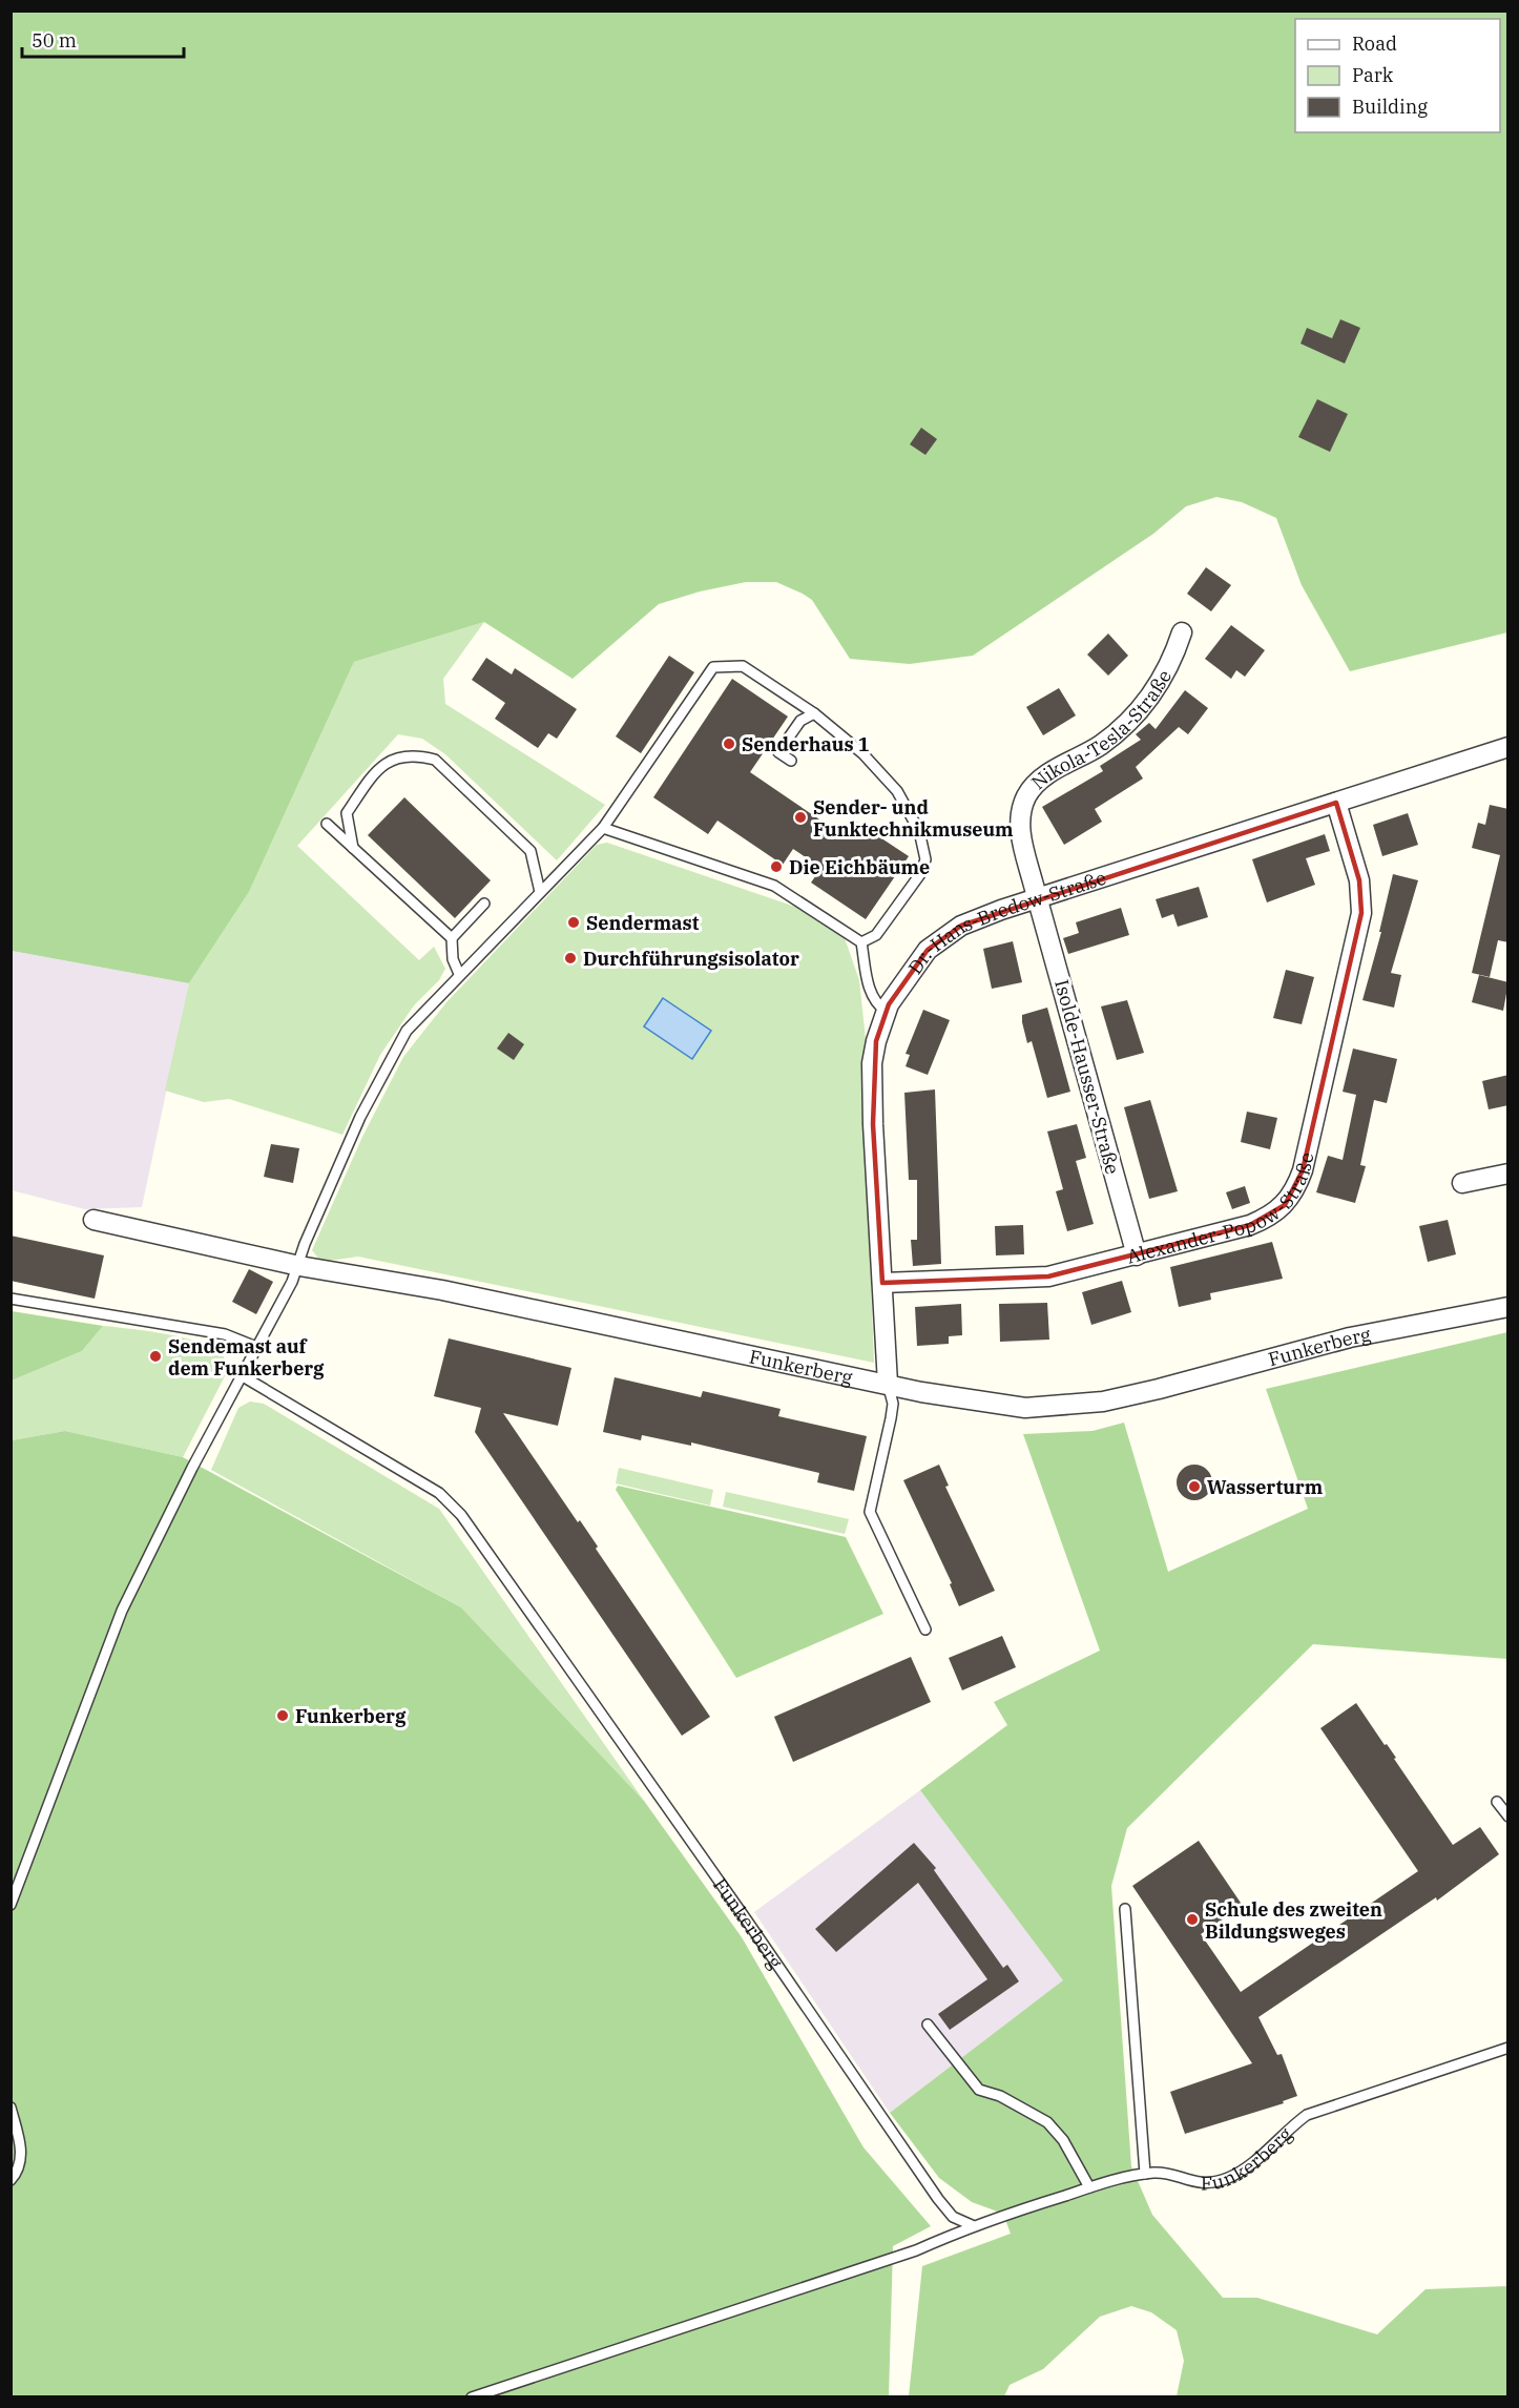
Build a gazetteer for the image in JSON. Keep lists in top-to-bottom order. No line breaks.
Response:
{"streets":{"street":["Nikola-Tesla-Straße","Dr.-Hans-Bredow-Straße","Isolde-Hausser-Straße","Alexander-Popow-Straße","Funkerberg"]},"crossings":[["Nikola-Tesla-Straße","Dr.-Hans-Bredow-Straße"],["Nikola-Tesla-Straße","Isolde-Hausser-Straße"],["Dr.-Hans-Bredow-Straße","Isolde-Hausser-Straße"],["Dr.-Hans-Bredow-Straße","Alexander-Popow-Straße"],["Dr.-Hans-Bredow-Straße","Funkerberg"],["Isolde-Hausser-Straße","Alexander-Popow-Straße"]],"places":["Senderhaus 1","Sender- und Funktechnikmuseum","Die Eichbäume","Sendermast","Durchführungsisolator","Sendemast auf dem Funkerberg","Wasserturm","Funkerberg","Schule des zweiten Bildungsweges"],"legend":["Road","Park","Building"],"scale_bar":"50 m"}
